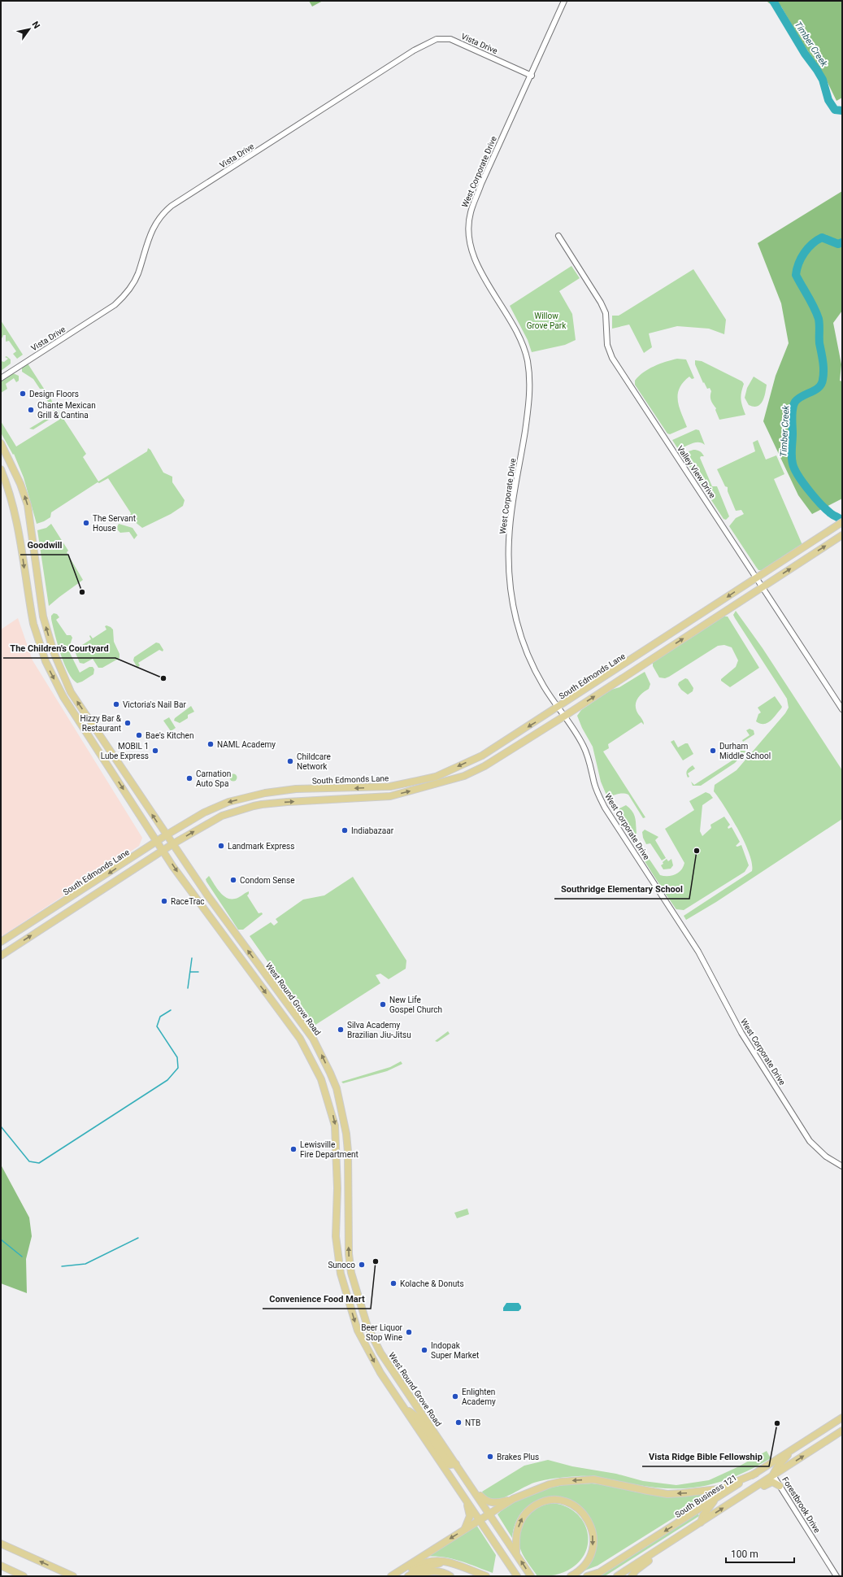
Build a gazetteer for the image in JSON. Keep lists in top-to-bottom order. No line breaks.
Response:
{"streets":{"main road":["South Edmonds Lane","West Round Grove Road","South Business 121"],"street":["Vista Drive","West Corporate Drive","Valley View Drive","Forestbrook Drive"]},"crossings":[["Vista Drive","West Corporate Drive"],["West Corporate Drive","South Edmonds Lane"],["Valley View Drive","South Edmonds Lane"],["South Edmonds Lane","West Round Grove Road"]],"water":["Timber Creek"],"parks":["Willow Grove Park"],"places":["Design Floors","Chante Mexican Grill & Cantina","The Servant House","Goodwill","The Children's Courtyard","Victoria's Nail Bar","Hizzy Bar & Restaurant","Bae's Kitchen","NAML Academy","MOBIL 1 Lube Express","Durham Middle School","Childcare Network","Carnation Auto Spa","Indiabazaar","Landmark Express","Southridge Elementary School","Condom Sense","RaceTrac","New Life Gospel Church","Silva Academy Brazilian Jiu-Jitsu","Lewisville Fire Department","Convenience Food Mart","Sunoco","Kolache & Donuts","Beer Liquor Stop Wine","Indopak Super Market","Enlighten Academy","NTB","Vista Ridge Bible Fellowship","Brakes Plus"],"scale_bar":"100 m","north":"top right"}
